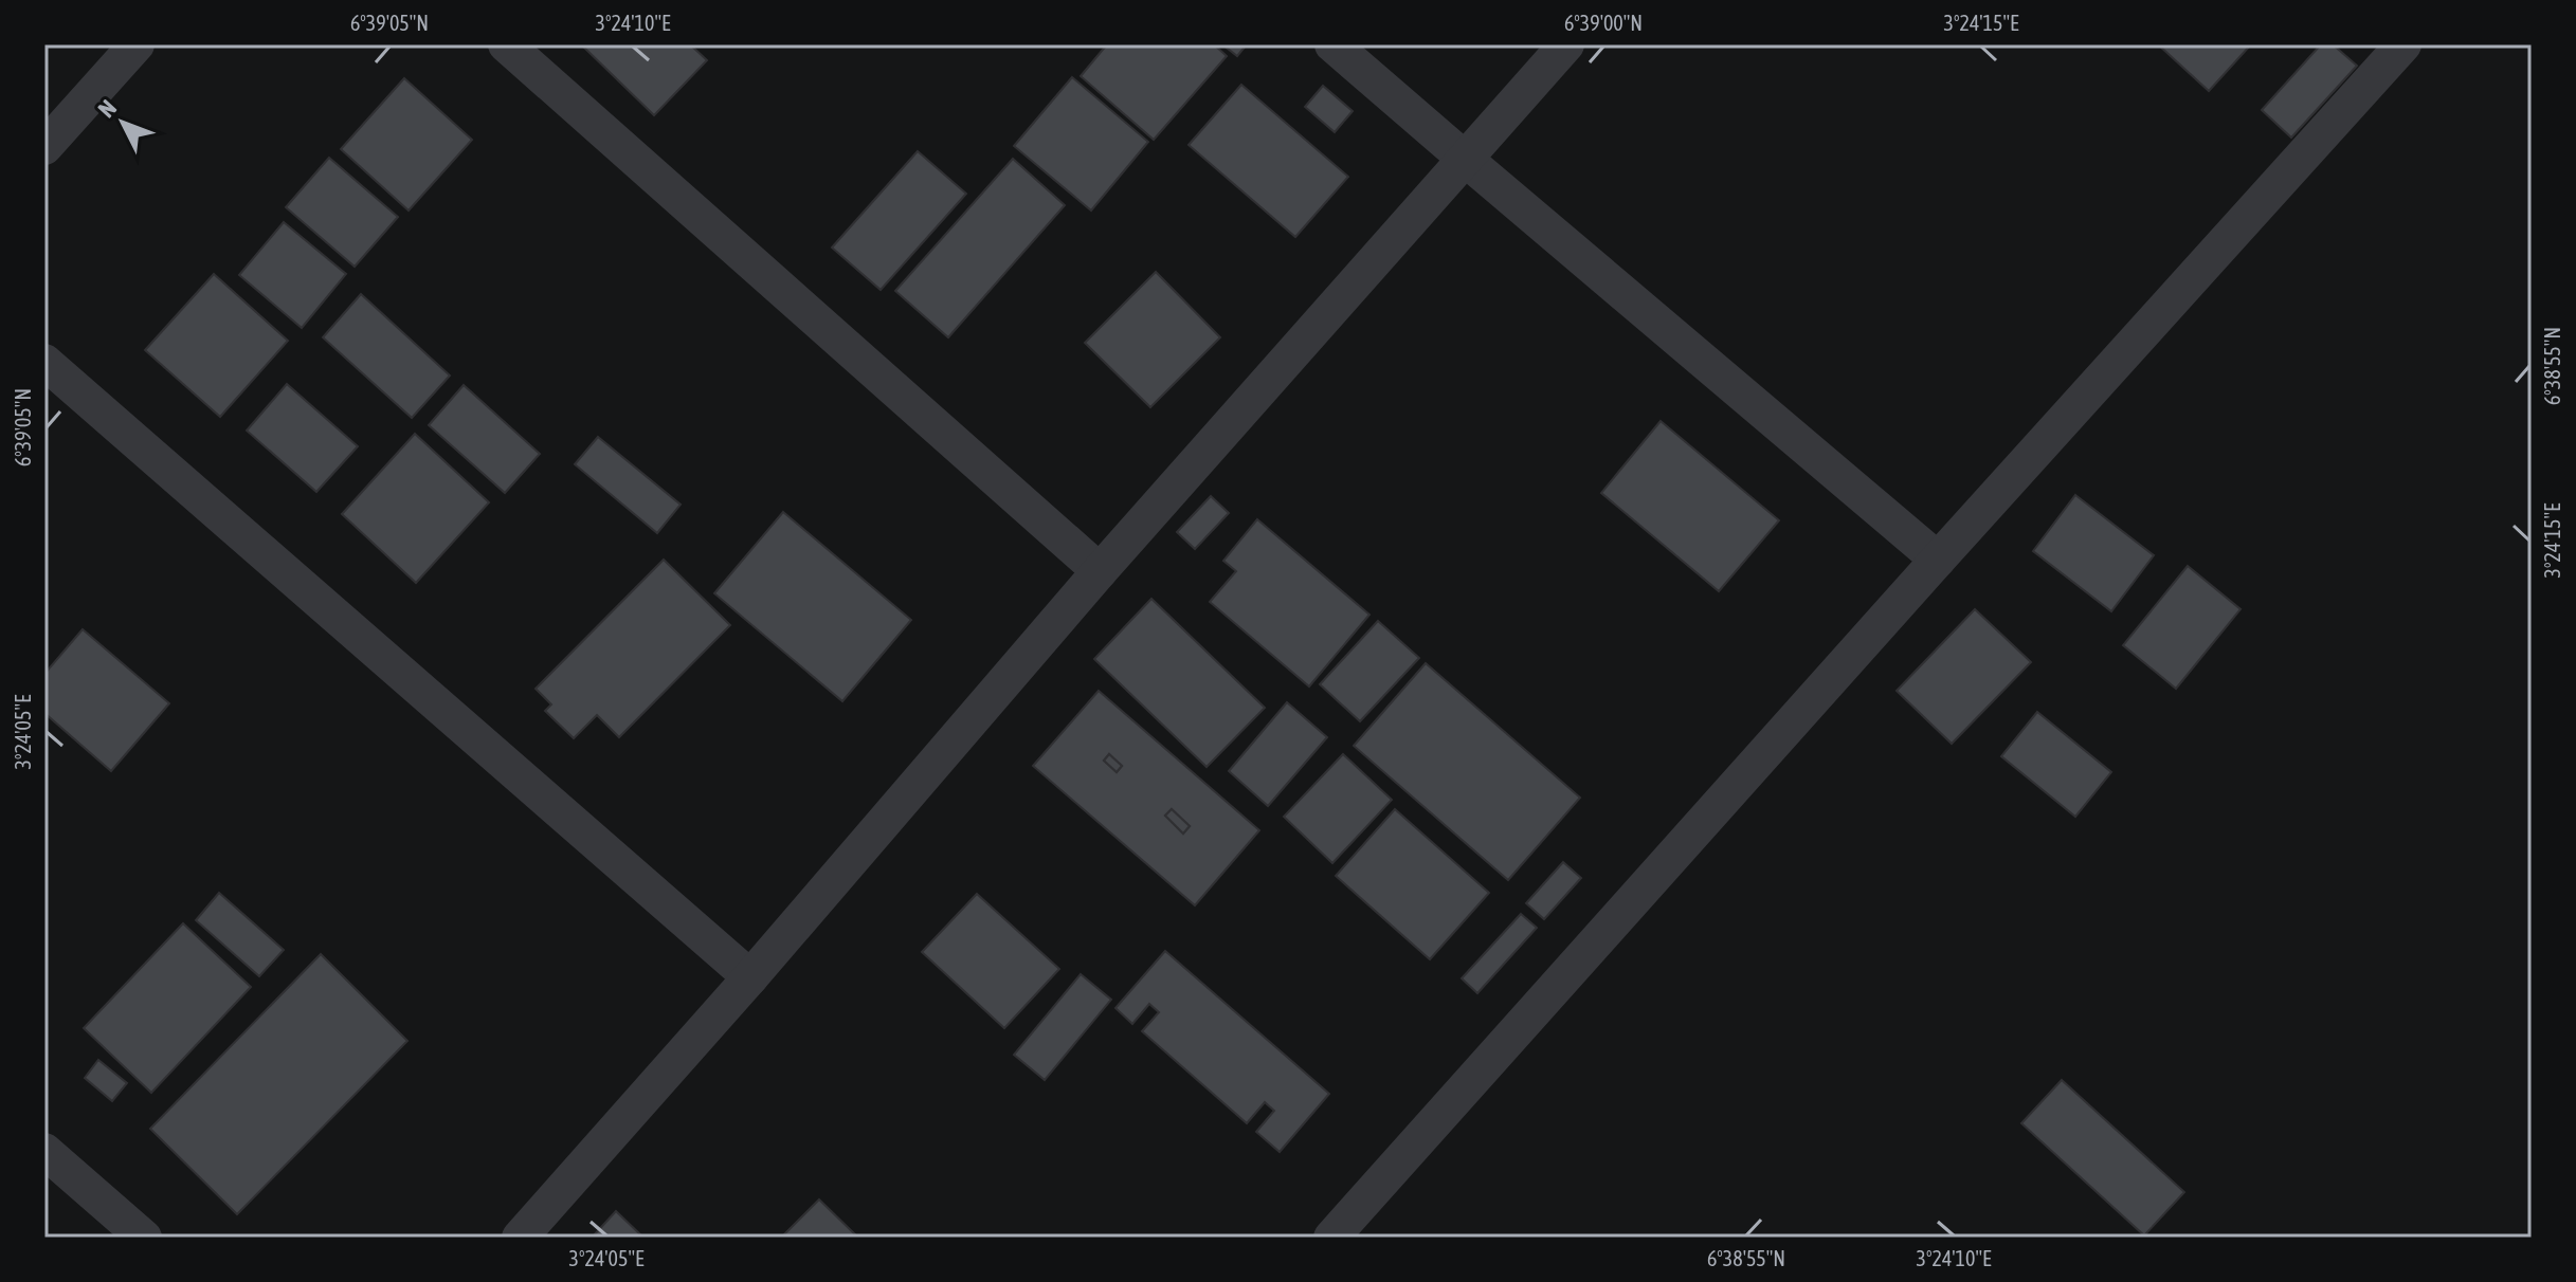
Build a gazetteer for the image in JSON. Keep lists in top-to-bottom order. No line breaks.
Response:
{"north":"top left","coordinates":["6°39'05\"N","3°24'10\"E","6°39'00\"N","3°24'15\"E","6°38'55\"N","3°24'05\"E"]}
